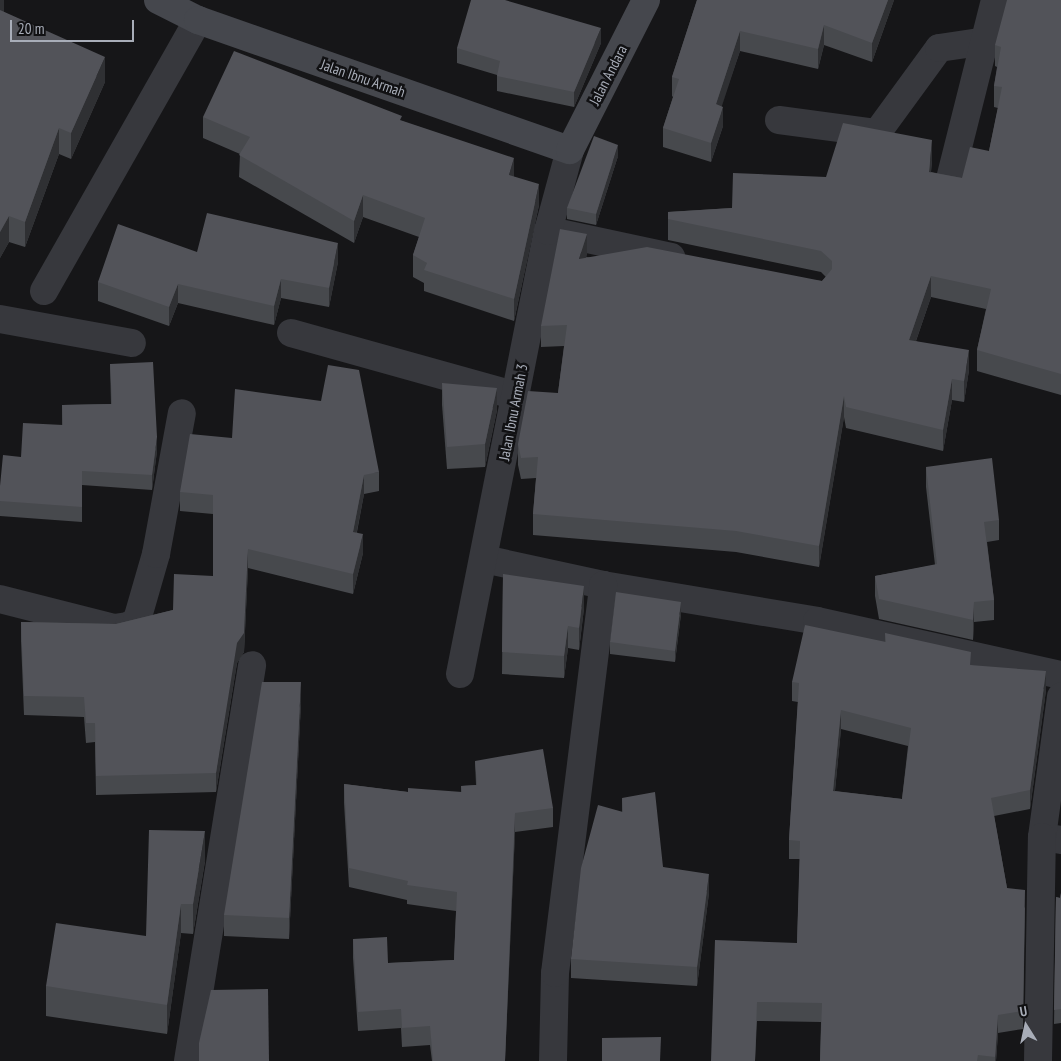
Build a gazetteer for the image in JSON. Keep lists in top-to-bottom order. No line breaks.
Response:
{"streets":{"street":["Jalan Andara","Jalan Ibnu Armah","Jalan Ibnu Armah 3"]},"crossings":[["Jalan Andara","Jalan Ibnu Armah"],["Jalan Andara","Jalan Ibnu Armah 3"],["Jalan Ibnu Armah","Jalan Ibnu Armah 3"]],"scale_bar":"20 m","north":"top"}
